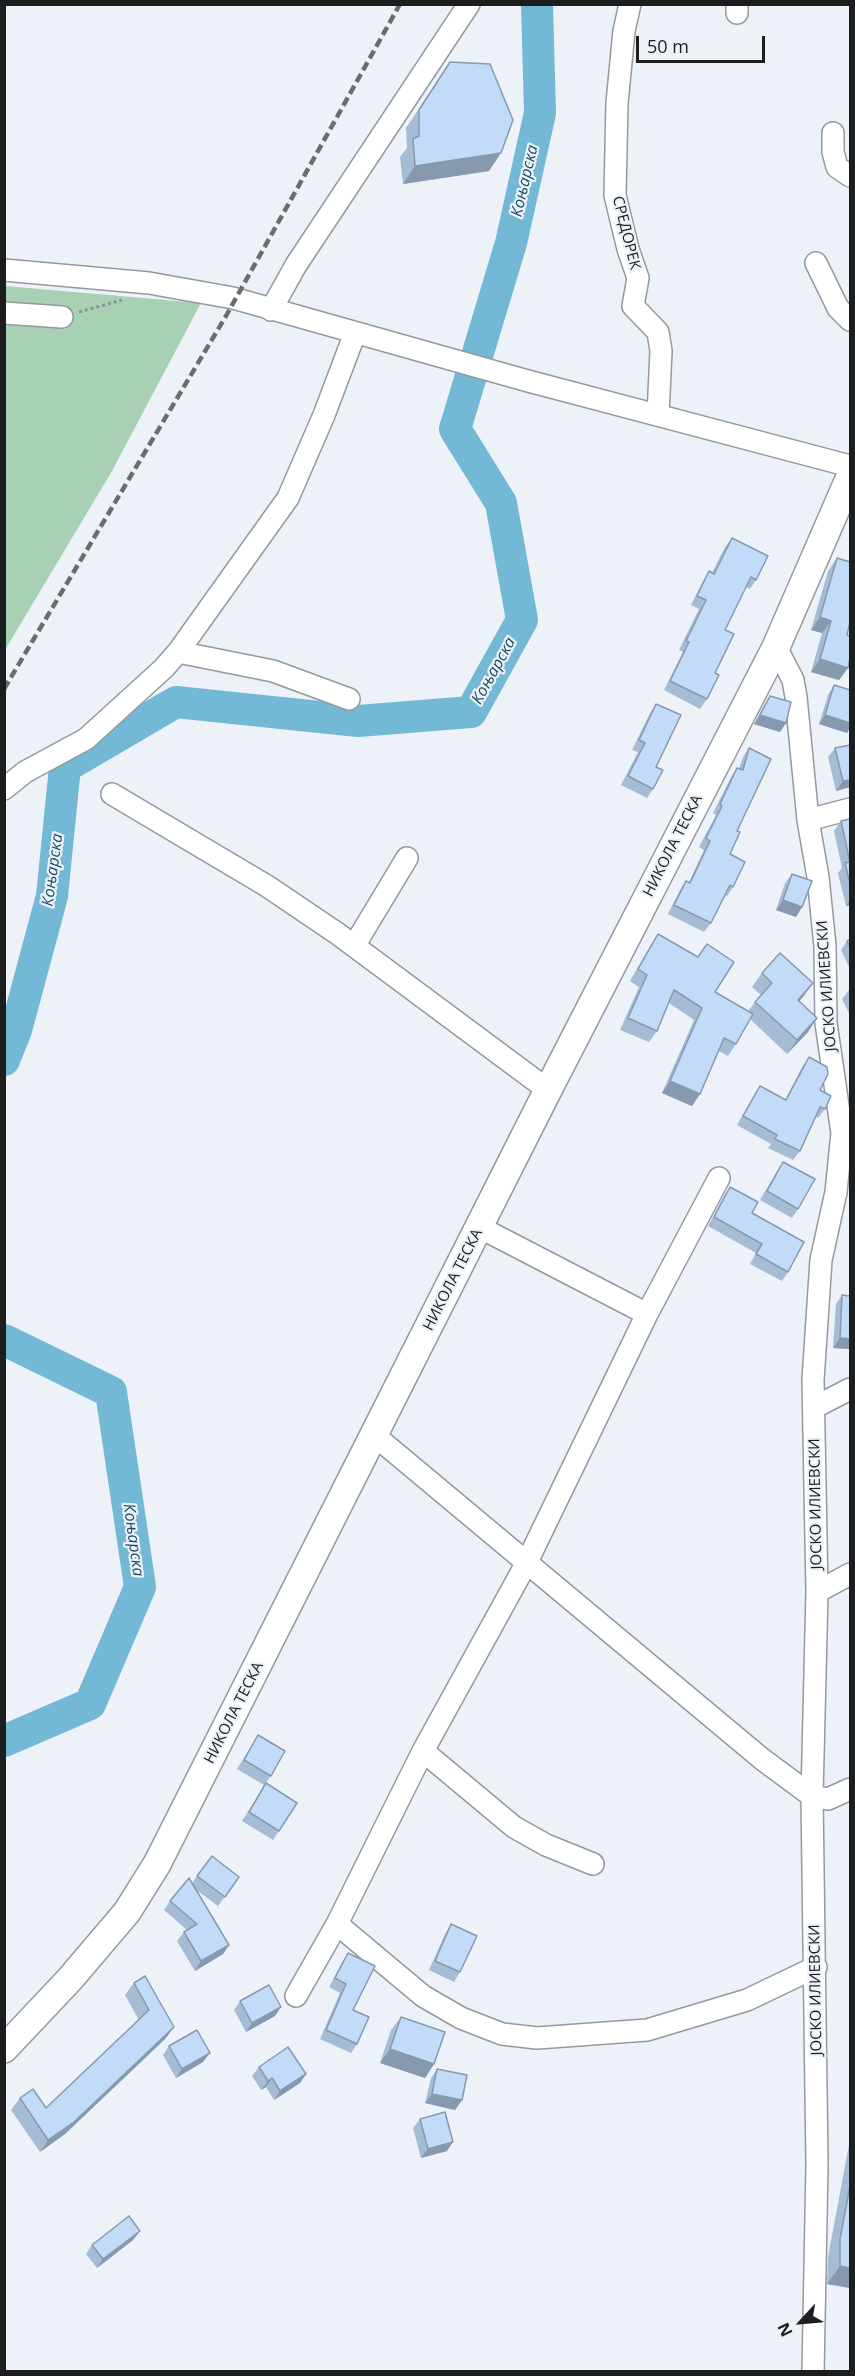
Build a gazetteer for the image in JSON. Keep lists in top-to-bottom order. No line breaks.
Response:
{"streets":{"main road":["НИКОЛА ТЕСКА"],"street":["СРЕДОРЕК","ЈОСКО ИЛИЕВСКИ"]},"crossings":[["НИКОЛА ТЕСКА","ЈОСКО ИЛИЕВСКИ"]],"water":["Коњарска"],"scale_bar":"50 m","north":"bottom left"}
